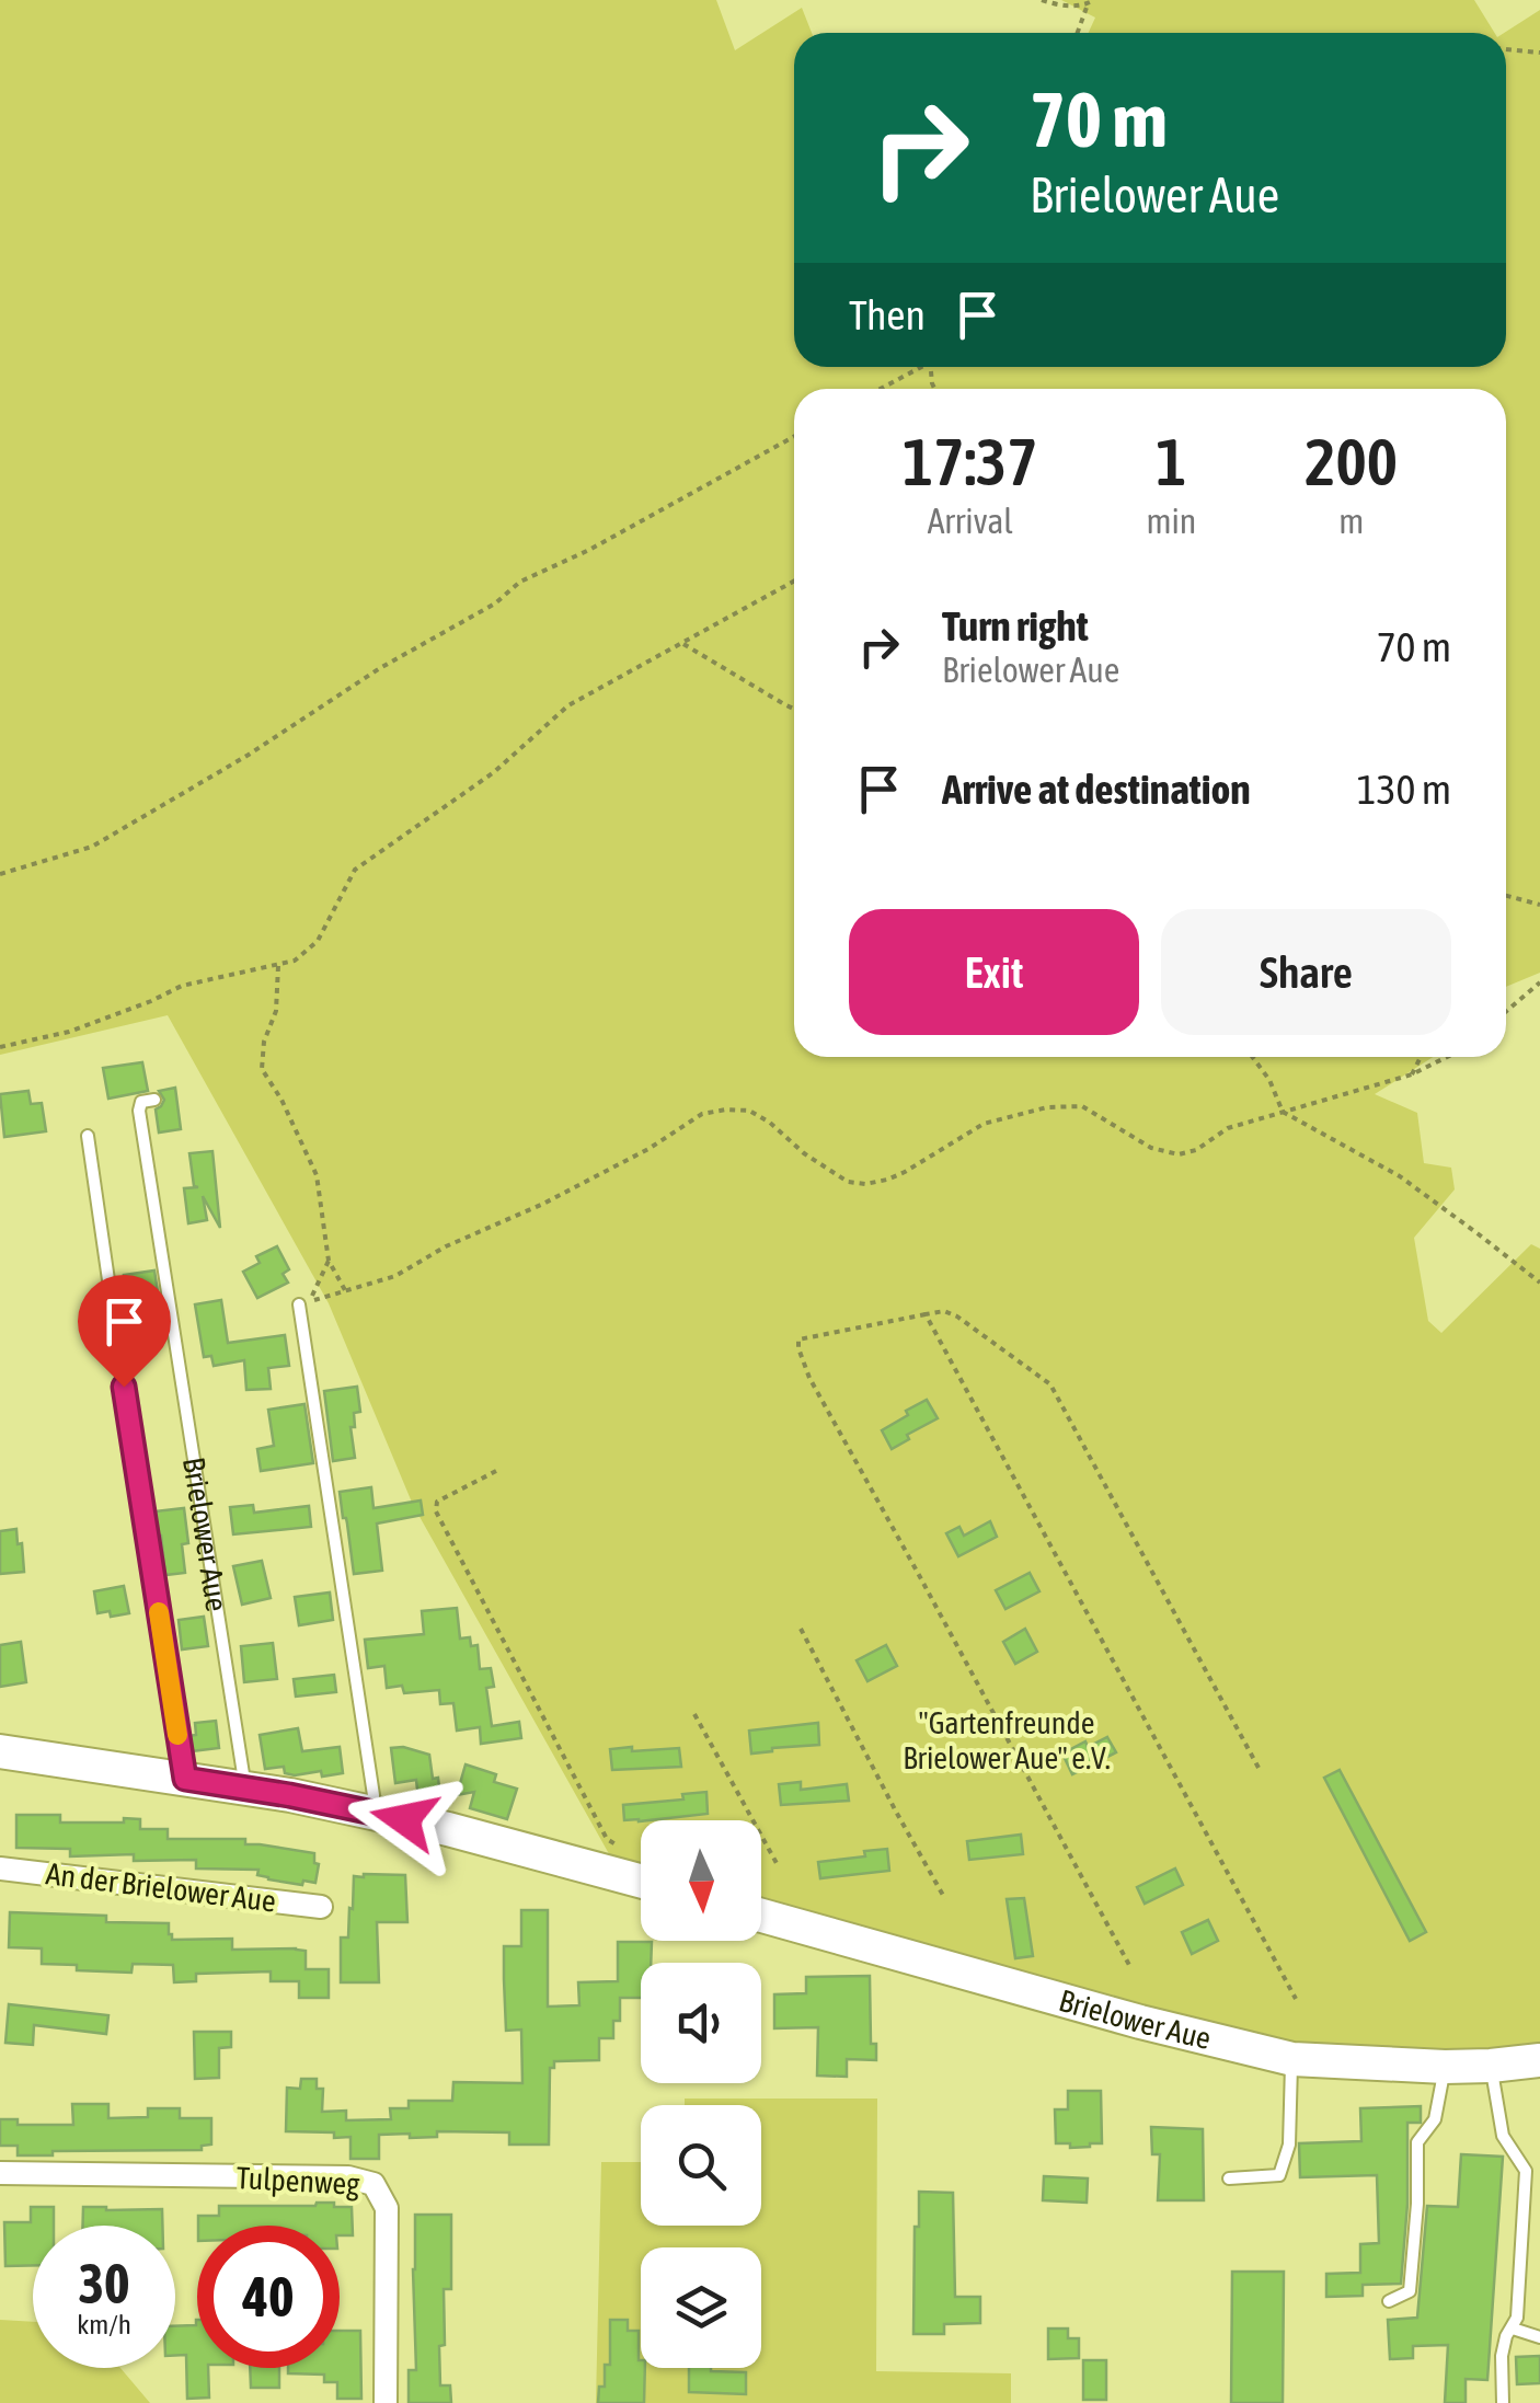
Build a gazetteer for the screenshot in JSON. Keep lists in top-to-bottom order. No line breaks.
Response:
{"streets":{"street":["Brielower Aue","An der Brielower Aue","Tulpenweg"]},"parks":["\"Gartenfreunde Brielower Aue\" e.V."],"north":"bottom","page":{"turn":["70 m","Brielower Aue"],"then":"Then","eta":["17:37","Arrival","1","min","200","m"],"list":[{"name":"Turn right","note":"Brielower Aue","value":"70 m"},{"name":"Arrive at destination","value":"130 m"}],"buttons":["Exit","Share"],"speed":"30 km/h","limit":"40"}}
